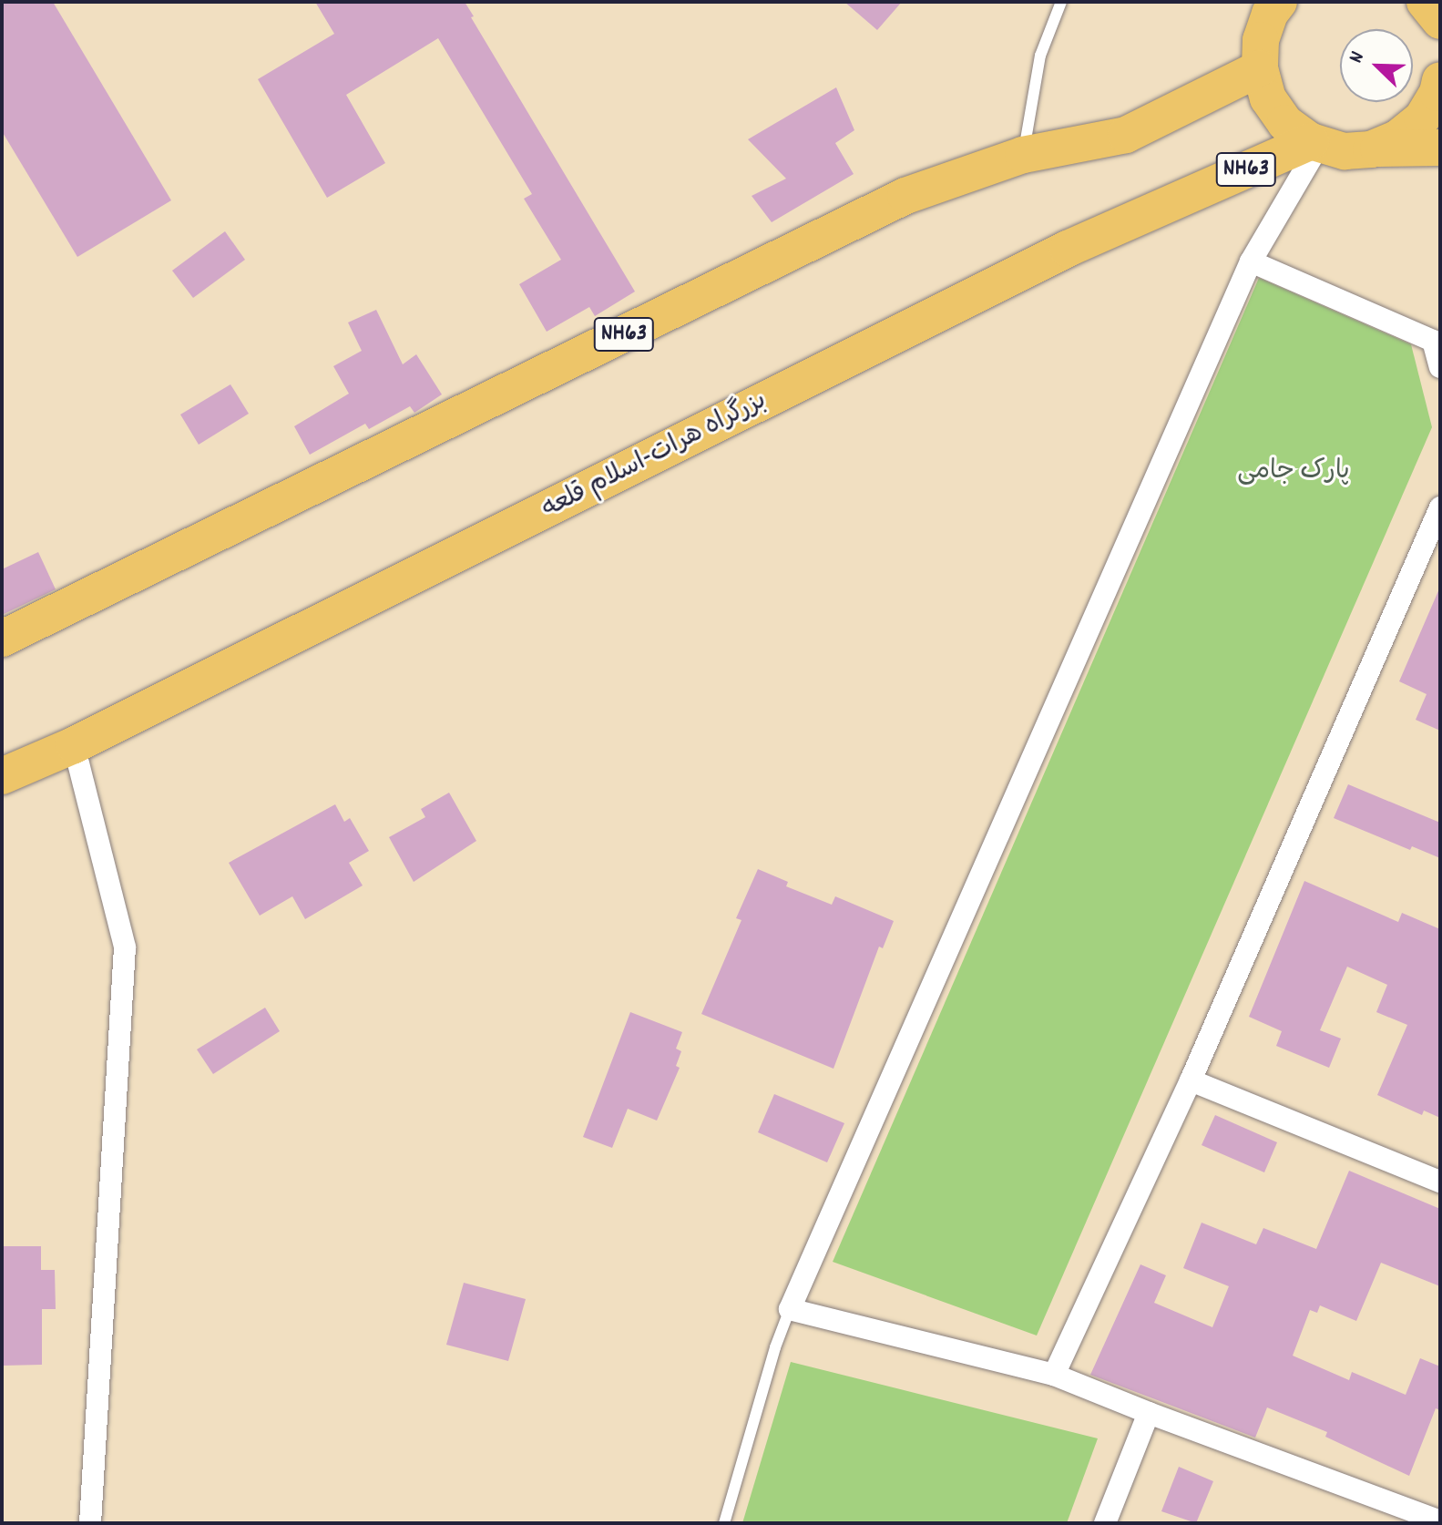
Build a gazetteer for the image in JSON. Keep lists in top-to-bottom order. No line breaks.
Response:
{"streets":{"highway":["NH63","بزرگراه هرات-اسلام قلعه"]},"crossings":[["NH63","بزرگراه هرات-اسلام قلعه"]],"parks":["پارک جامی"],"north":"top left"}
